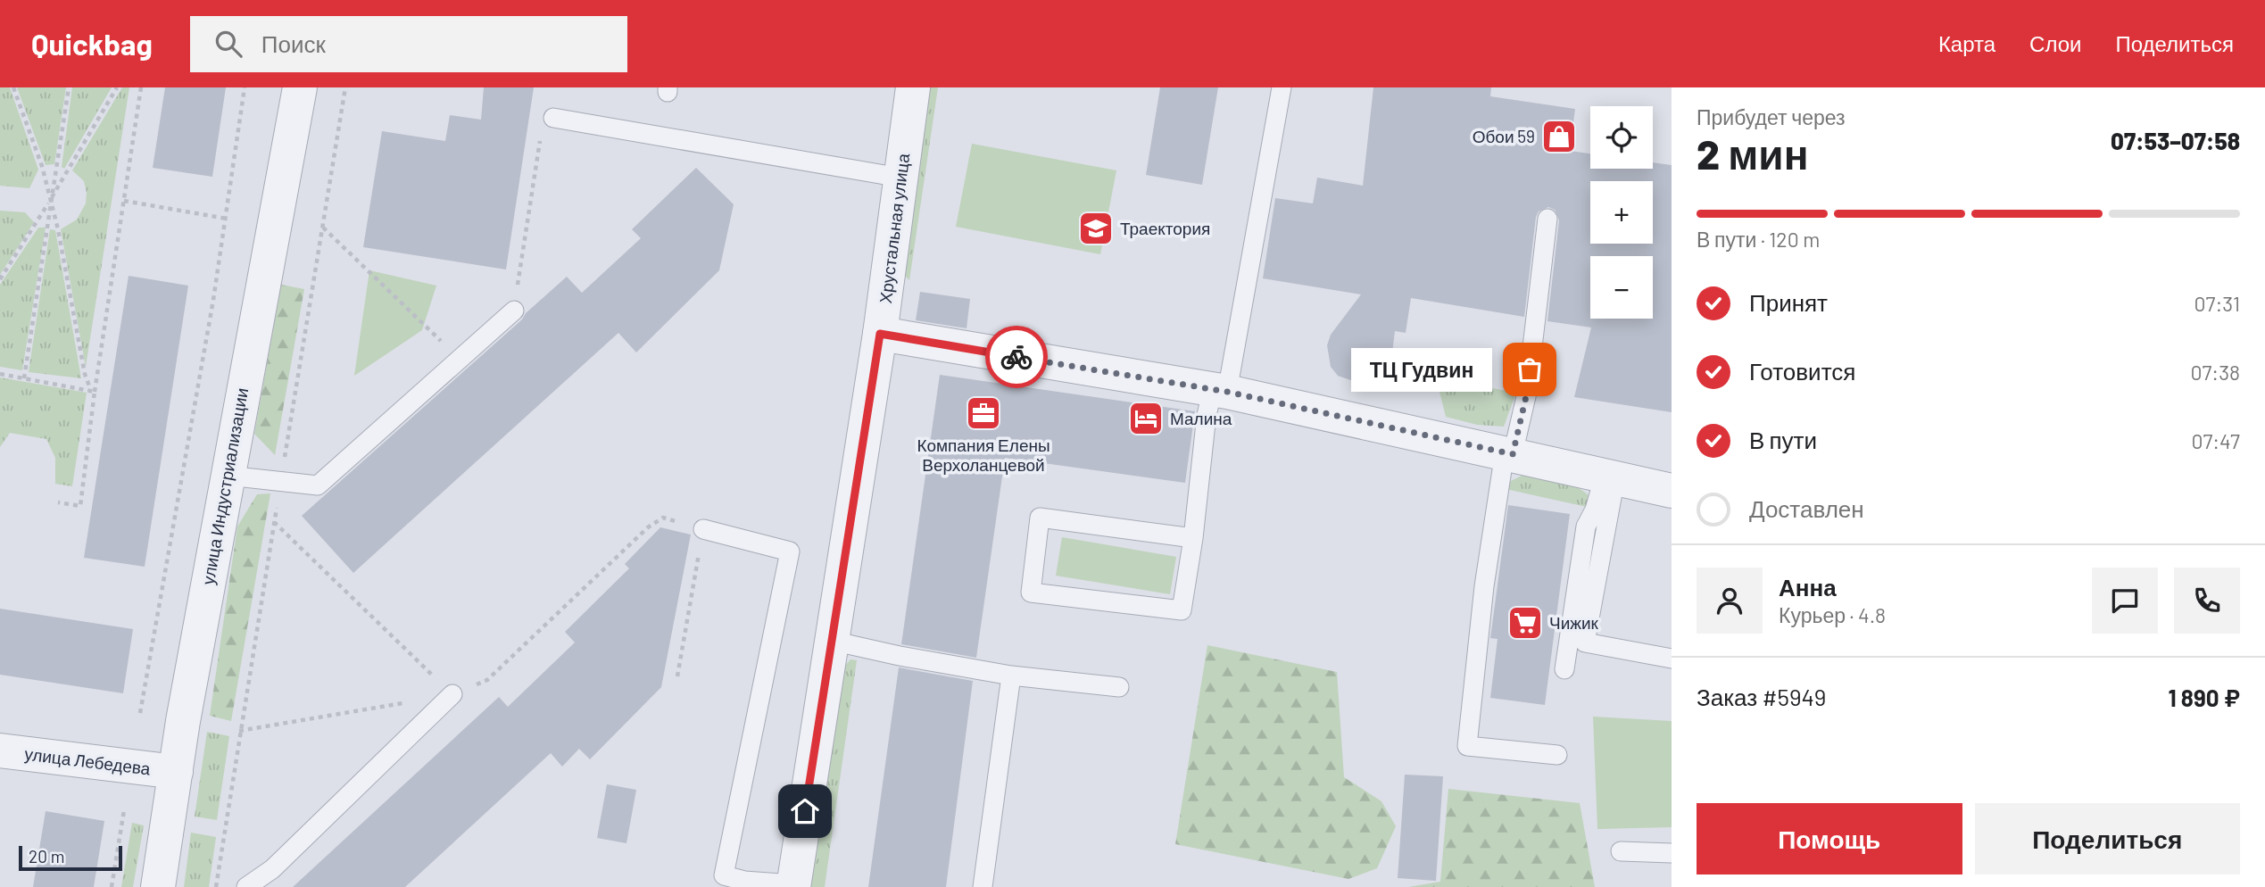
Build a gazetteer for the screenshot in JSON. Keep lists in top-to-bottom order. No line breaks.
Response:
{"streets":{"street":["Хрустальная улица","улица Индустриализации","улица Лебедева"]},"crossings":[["улица Индустриализации","улица Лебедева"]],"places":{"shop":["Обои 59"],"school or university":["Траектория"],"other":["ТЦ Гудвин"],"office":["Компания Елены Верхоланцевой"],"hotel":["Малина"],"supermarket":["Чижик"]},"scale_bar":"20 m","page":{"header":"Quickbag","search":"Поиск","nav":["Карта","Слои","Поделиться"],"heading":["2 мин","Прибудет через","07:53–07:58"],"panel":["Анна","Курьер · 4.8","Заказ #5949","1 890 ₽"],"map_buttons":["+","−"],"bar":"В пути · 120 m","list":[["Принят","07:31"],["Готовится","07:38"],["В пути","07:47"],"Доставлен"],"bubble":"ТЦ Гудвин","buttons":["Помощь","Поделиться"],"scale":"20 m"}}
